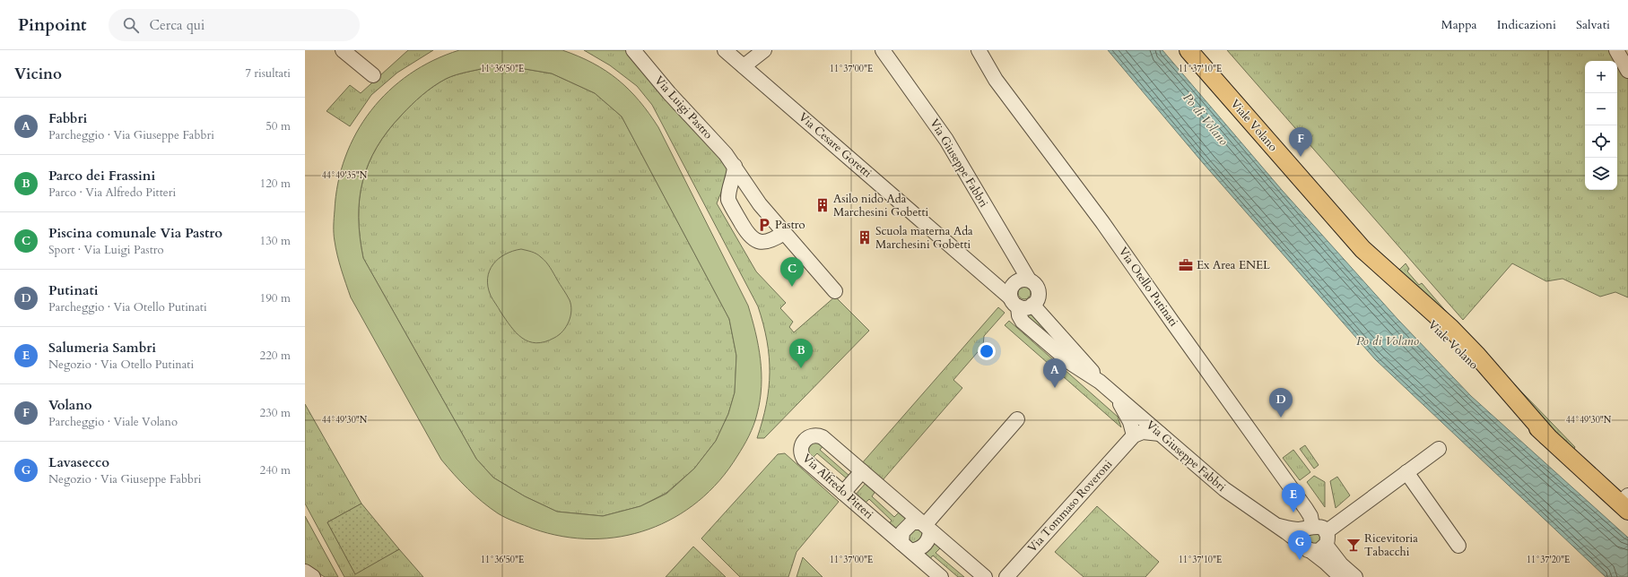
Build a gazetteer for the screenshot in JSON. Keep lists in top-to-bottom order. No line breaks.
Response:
{"streets":{"main road":["Viale Volano"],"street":["Via Luigi Pastro","Via Cesare Goretti","Via Giuseppe Fabbri","Via Otello Putinati","Via Alfredo Pitteri","Via Tommaso Roveroni"]},"crossings":[["Via Cesare Goretti","Via Giuseppe Fabbri"],["Via Giuseppe Fabbri","Via Otello Putinati"]],"water":["Po di Volano"],"places":{"building":["Asilo nido Ada Marchesini Gobetti","Scuola materna Ada Marchesini Gobetti"],"parking":["Pastro"],"office":["Ex Area ENEL"],"bar":["Ricevitoria Tabacchi"]},"page":{"header":"Pinpoint","search":"Cerca qui","nav":["Mappa","Indicazioni","Salvati"],"heading":["Vicino","7 risultati"],"map_buttons":["+","−"],"list":[{"mark":"A","name":"Fabbri","note":"Parcheggio · Via Giuseppe Fabbri","value":"50 m"},{"mark":"B","name":"Parco dei Frassini","note":"Parco · Via Alfredo Pitteri","value":"120 m"},{"mark":"C","name":"Piscina comunale Via Pastro","note":"Sport · Via Luigi Pastro","value":"130 m"},{"mark":"D","name":"Putinati","note":"Parcheggio · Via Otello Putinati","value":"190 m"},{"mark":"E","name":"Salumeria Sambri","note":"Negozio · Via Otello Putinati","value":"220 m"},{"mark":"F","name":"Volano","note":"Parcheggio · Viale Volano","value":"230 m"},{"mark":"G","name":"Lavasecco","note":"Negozio · Via Giuseppe Fabbri","value":"240 m"}],"pins":["F","C","B","A","D","E","G"]},"coordinates":["11°36'50\"E","11°37'00\"E","11°37'10\"E","44°49'35\"N","44°49'30\"N","11°37'20\"E"]}
